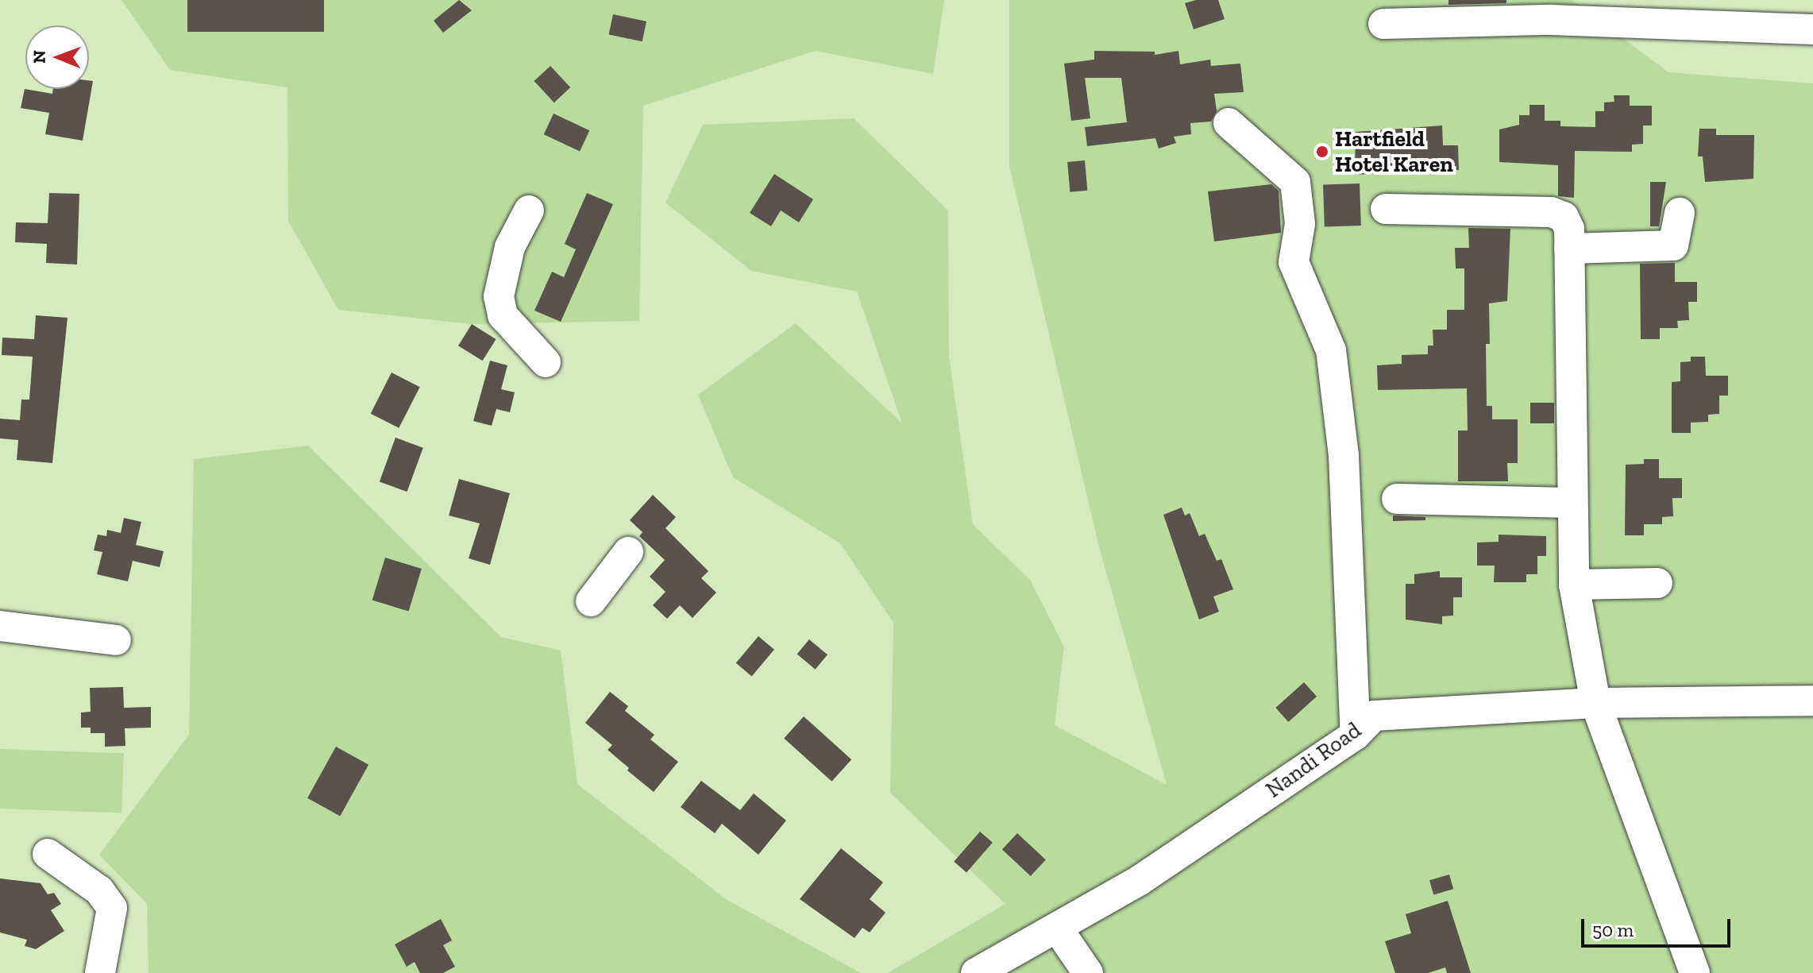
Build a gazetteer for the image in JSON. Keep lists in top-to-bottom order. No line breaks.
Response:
{"streets":{"street":["Nandi Road"]},"places":["Hartfield Hotel Karen"],"scale_bar":"50 m","north":"left"}
